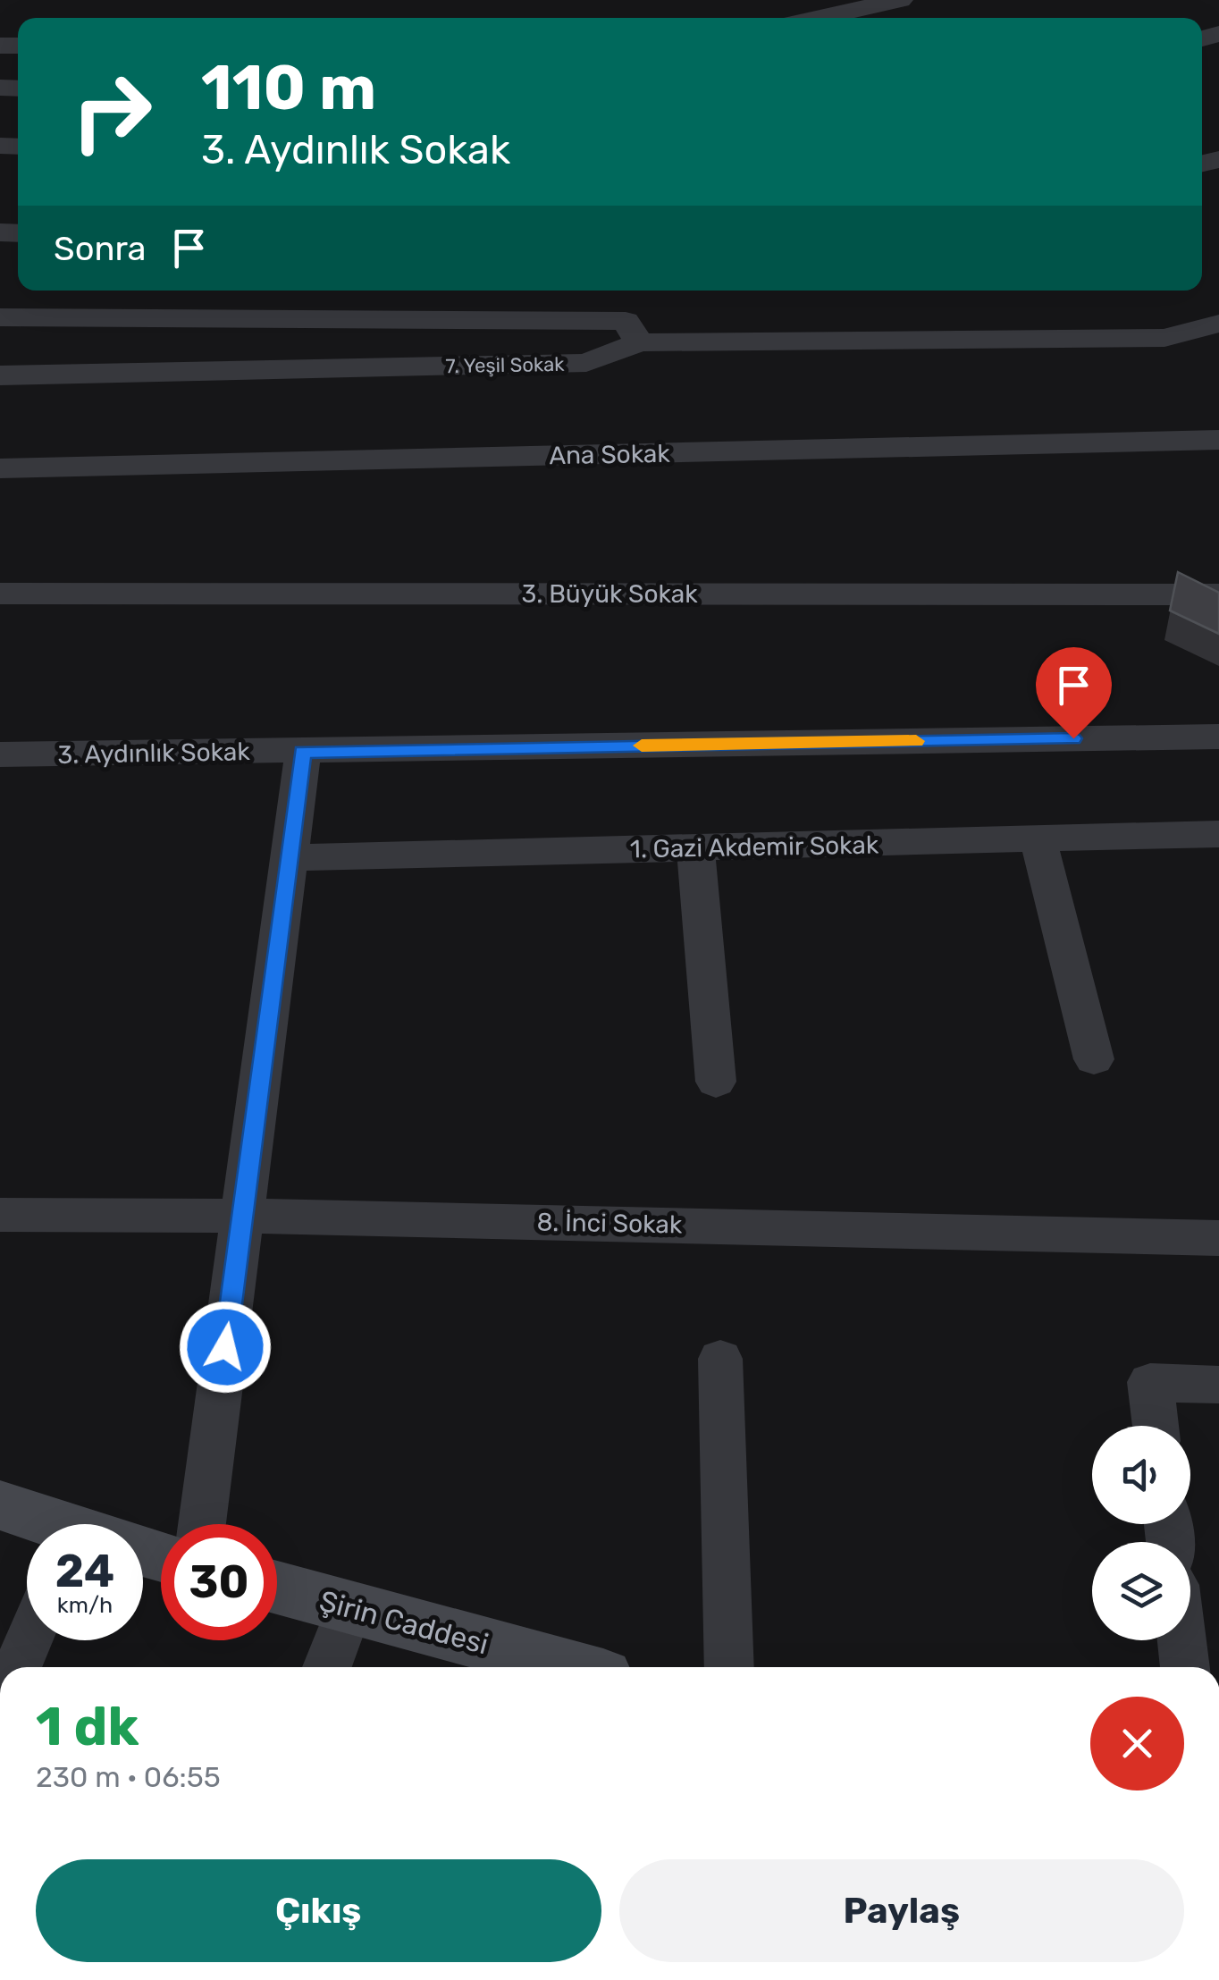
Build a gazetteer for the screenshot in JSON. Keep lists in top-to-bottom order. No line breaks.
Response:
{"streets":{"street":["7. Yeşil Sokak","Ana Sokak","3. Büyük Sokak","3. Aydınlık Sokak","1. Gazi Akdemir Sokak","8. İnci Sokak","Şirin Caddesi"]},"page":{"turn":["110 m","3. Aydınlık Sokak"],"then":"Sonra","speed":"24 km/h","limit":"30","heading":["1 dk","230 m · 06:55"],"buttons":["Çıkış","Paylaş"]}}
